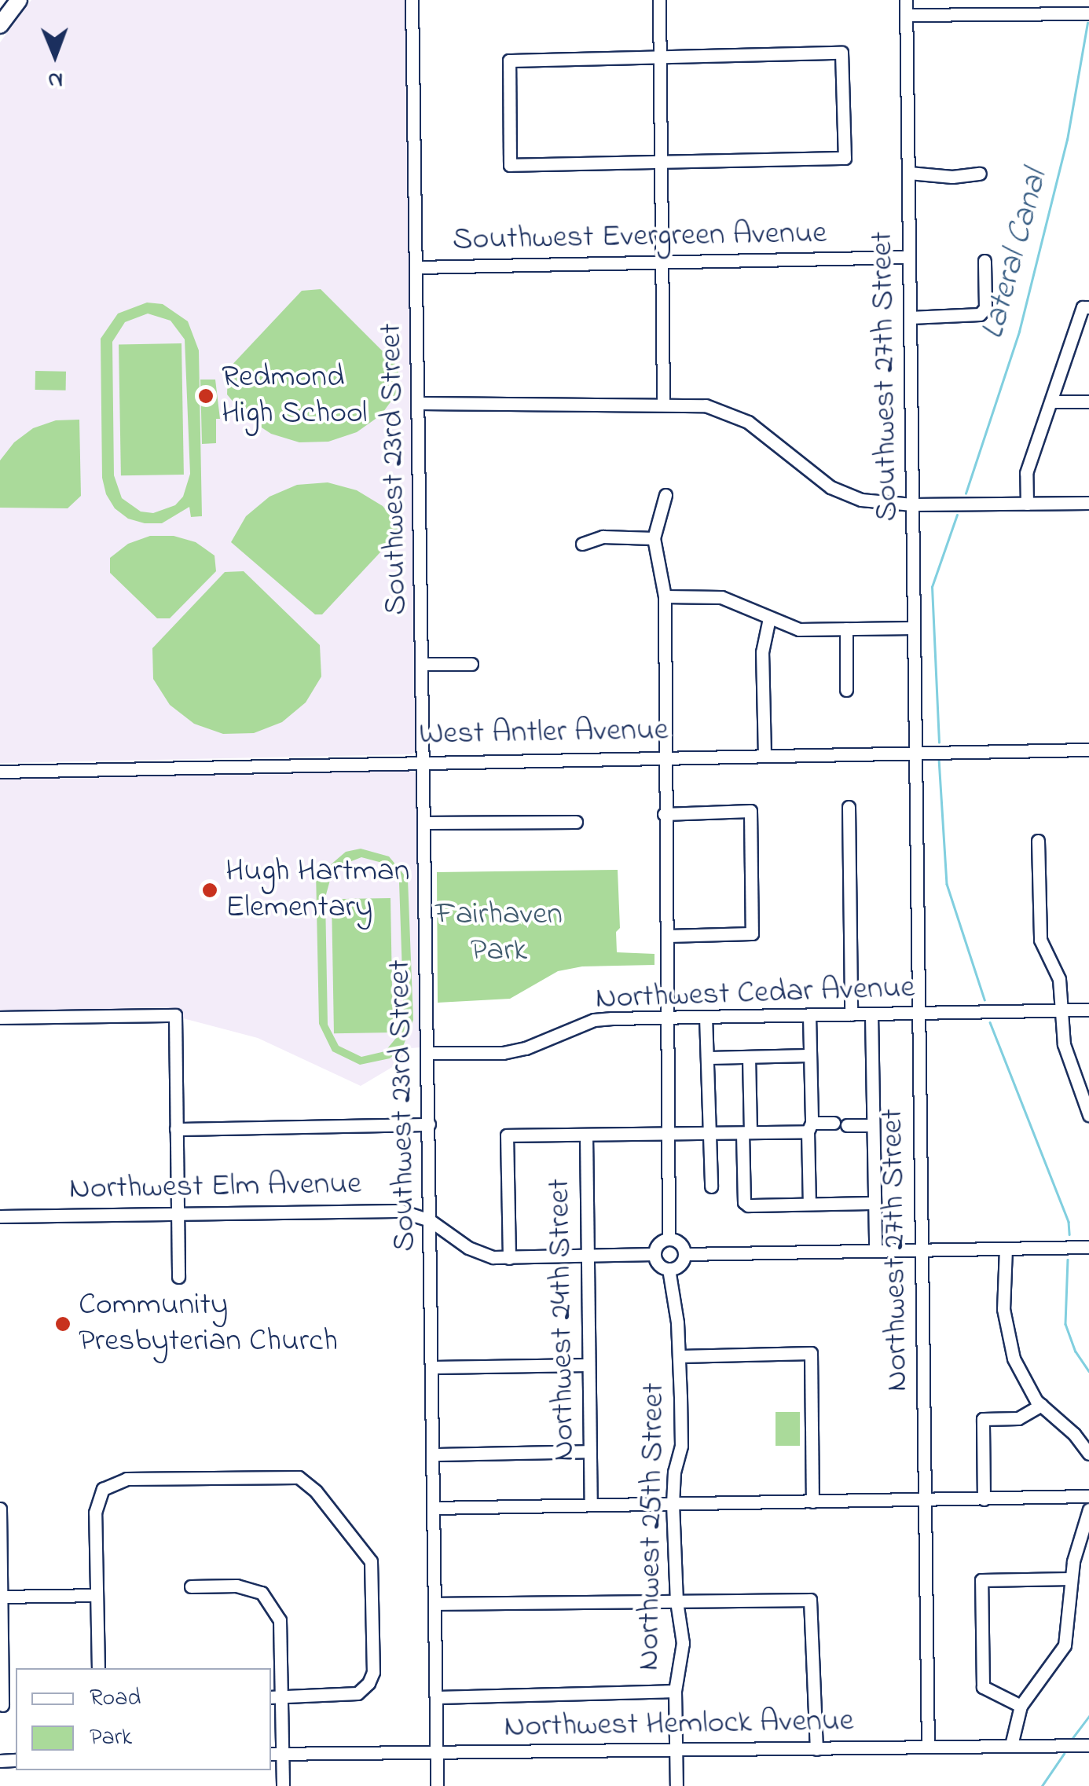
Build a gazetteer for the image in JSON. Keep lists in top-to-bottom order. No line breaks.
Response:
{"streets":{"street":["Southwest Evergreen Avenue","Southwest 27th Street","Southwest 23rd Street","West Antler Avenue","Northwest Cedar Avenue","Northwest Elm Avenue","Northwest 27th Street","Northwest 24th Street","Northwest 25th Street","Northwest Hemlock Avenue"]},"crossings":[["Southwest Evergreen Avenue","Southwest 27th Street"],["Southwest Evergreen Avenue","Southwest 23rd Street"],["Southwest 27th Street","West Antler Avenue"],["Southwest 27th Street","Northwest 27th Street"],["Southwest 23rd Street","West Antler Avenue"],["Southwest 23rd Street","Northwest Cedar Avenue"],["Southwest 23rd Street","Northwest Elm Avenue"],["Southwest 23rd Street","Northwest Hemlock Avenue"],["West Antler Avenue","Northwest 27th Street"],["Northwest Cedar Avenue","Northwest 27th Street"],["Northwest Elm Avenue","Northwest 24th Street"],["Northwest Elm Avenue","Northwest 25th Street"],["Northwest 27th Street","Northwest Hemlock Avenue"],["Northwest 25th Street","Northwest Hemlock Avenue"]],"water":["Lateral Canal"],"parks":["Fairhaven Park"],"places":["Redmond High School","Hugh Hartman Elementary","Community Presbyterian Church"],"legend":["Road","Park"],"north":"bottom"}
